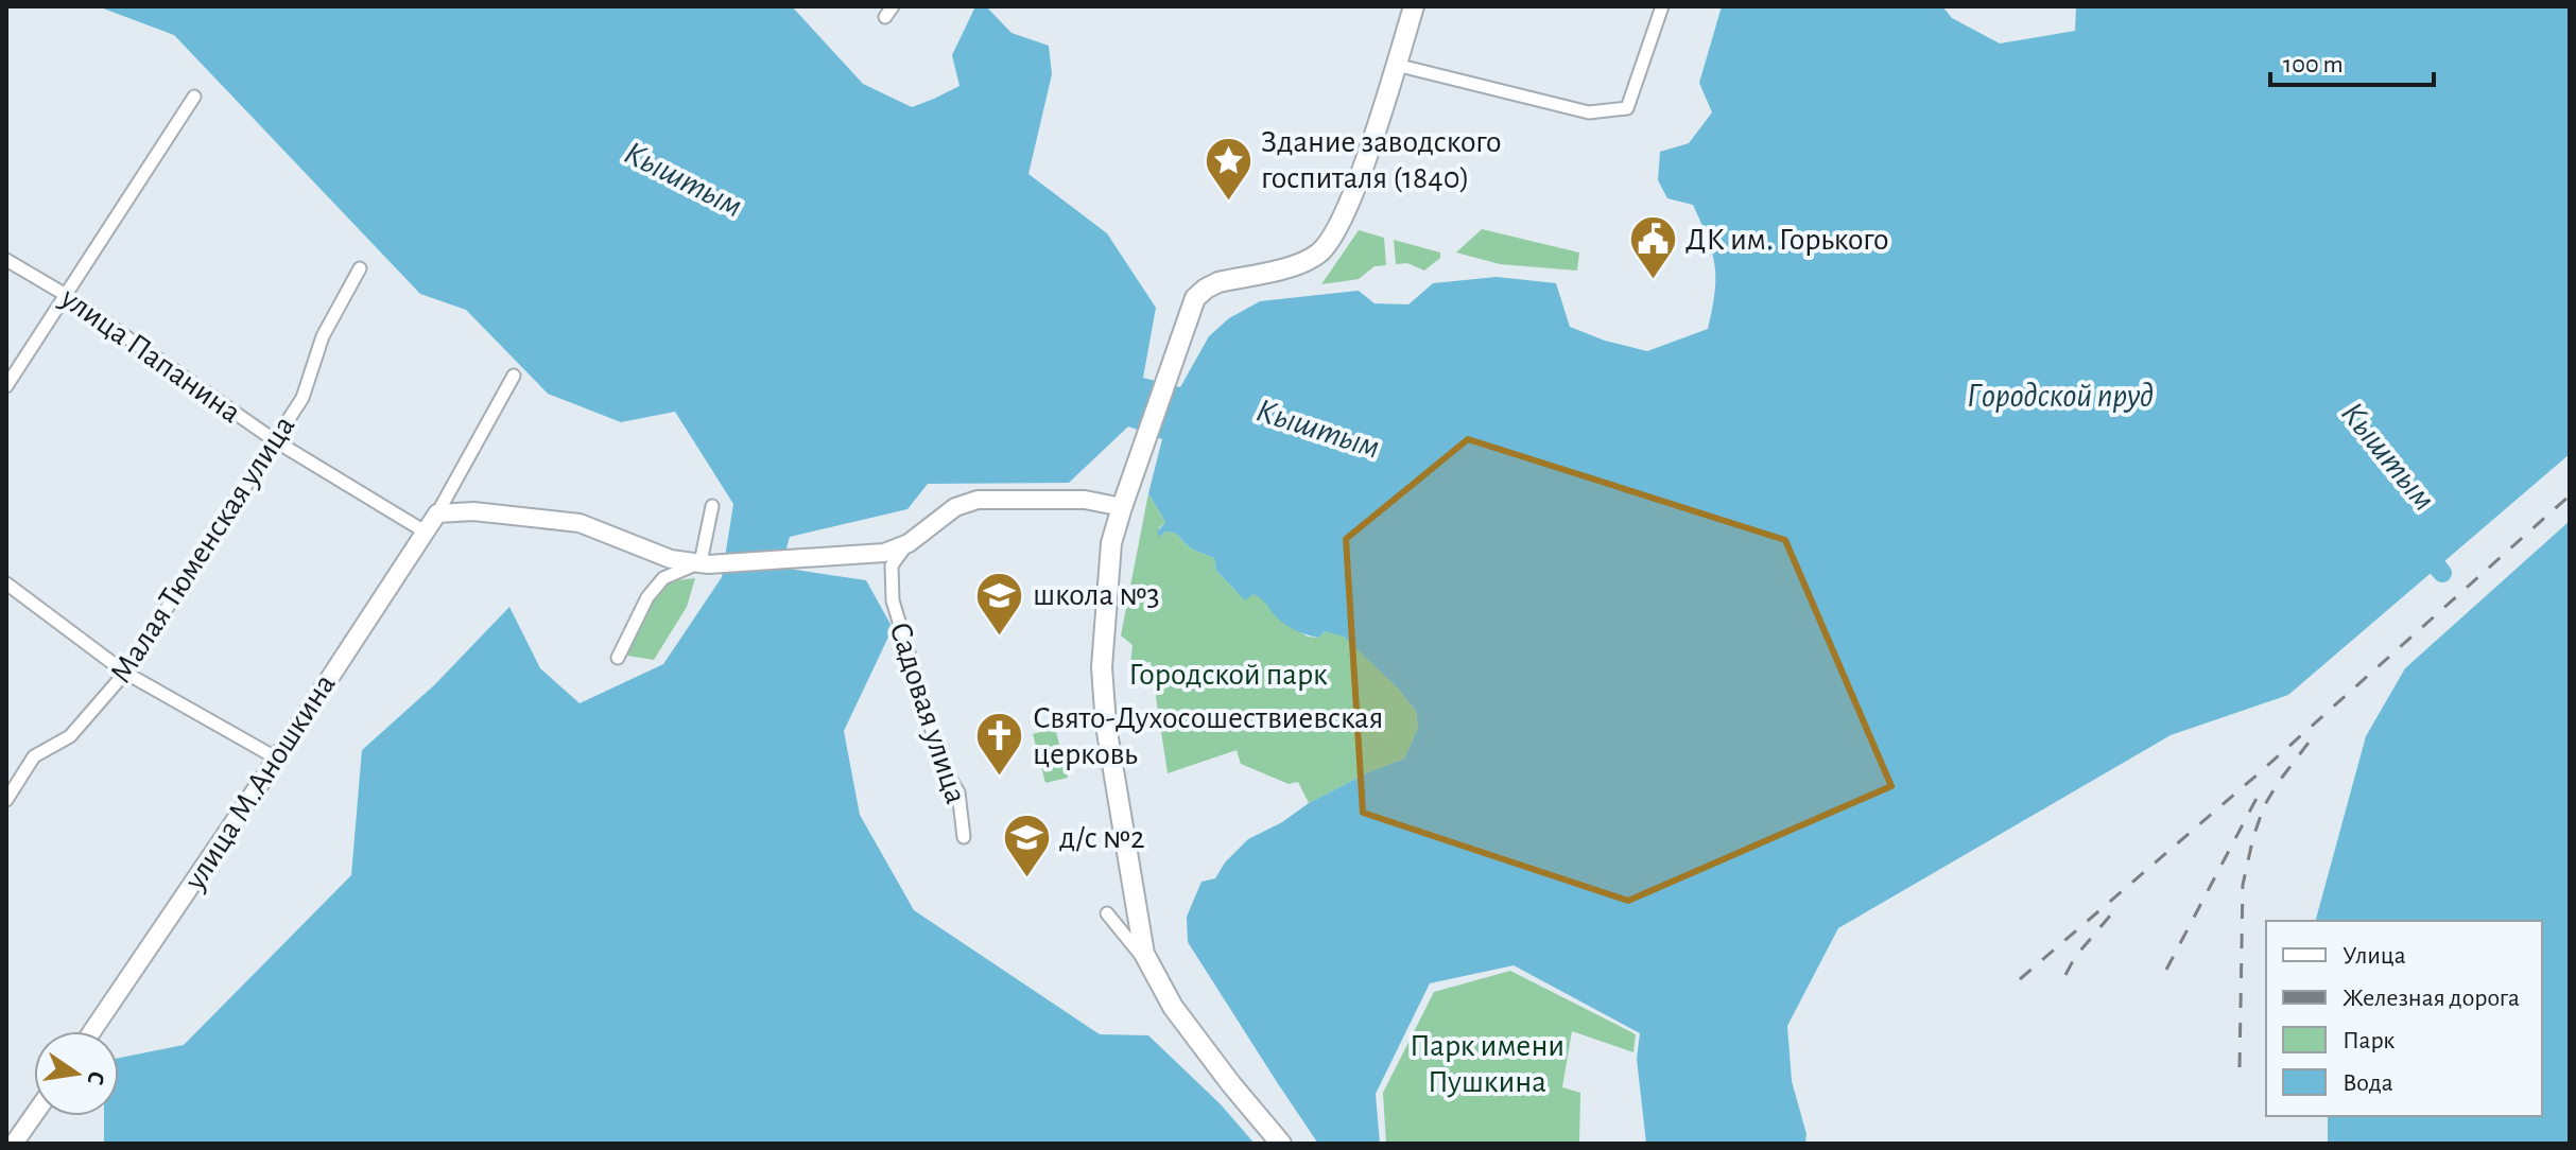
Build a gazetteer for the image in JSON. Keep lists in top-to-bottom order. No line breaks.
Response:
{"streets":{"street":["улица Папанина","Малая Тюменская улица","Садовая улица","улица М.Аношкина"]},"crossings":[["улица Папанина","Малая Тюменская улица"],["улица Папанина","улица М.Аношкина"]],"water":["Кыштым","Городской пруд"],"parks":["Городской парк","Парк имени Пушкина"],"places":{"place":["Здание заводского госпиталя (1840)"],"public building":["ДК им. Горького"],"school or university":["школа №3","д/с №2"],"church":["Свято-Духосошествиевская церковь"]},"legend":["Улица","Железная дорога","Парк","Вода"],"scale_bar":"100 m","north":"right"}
